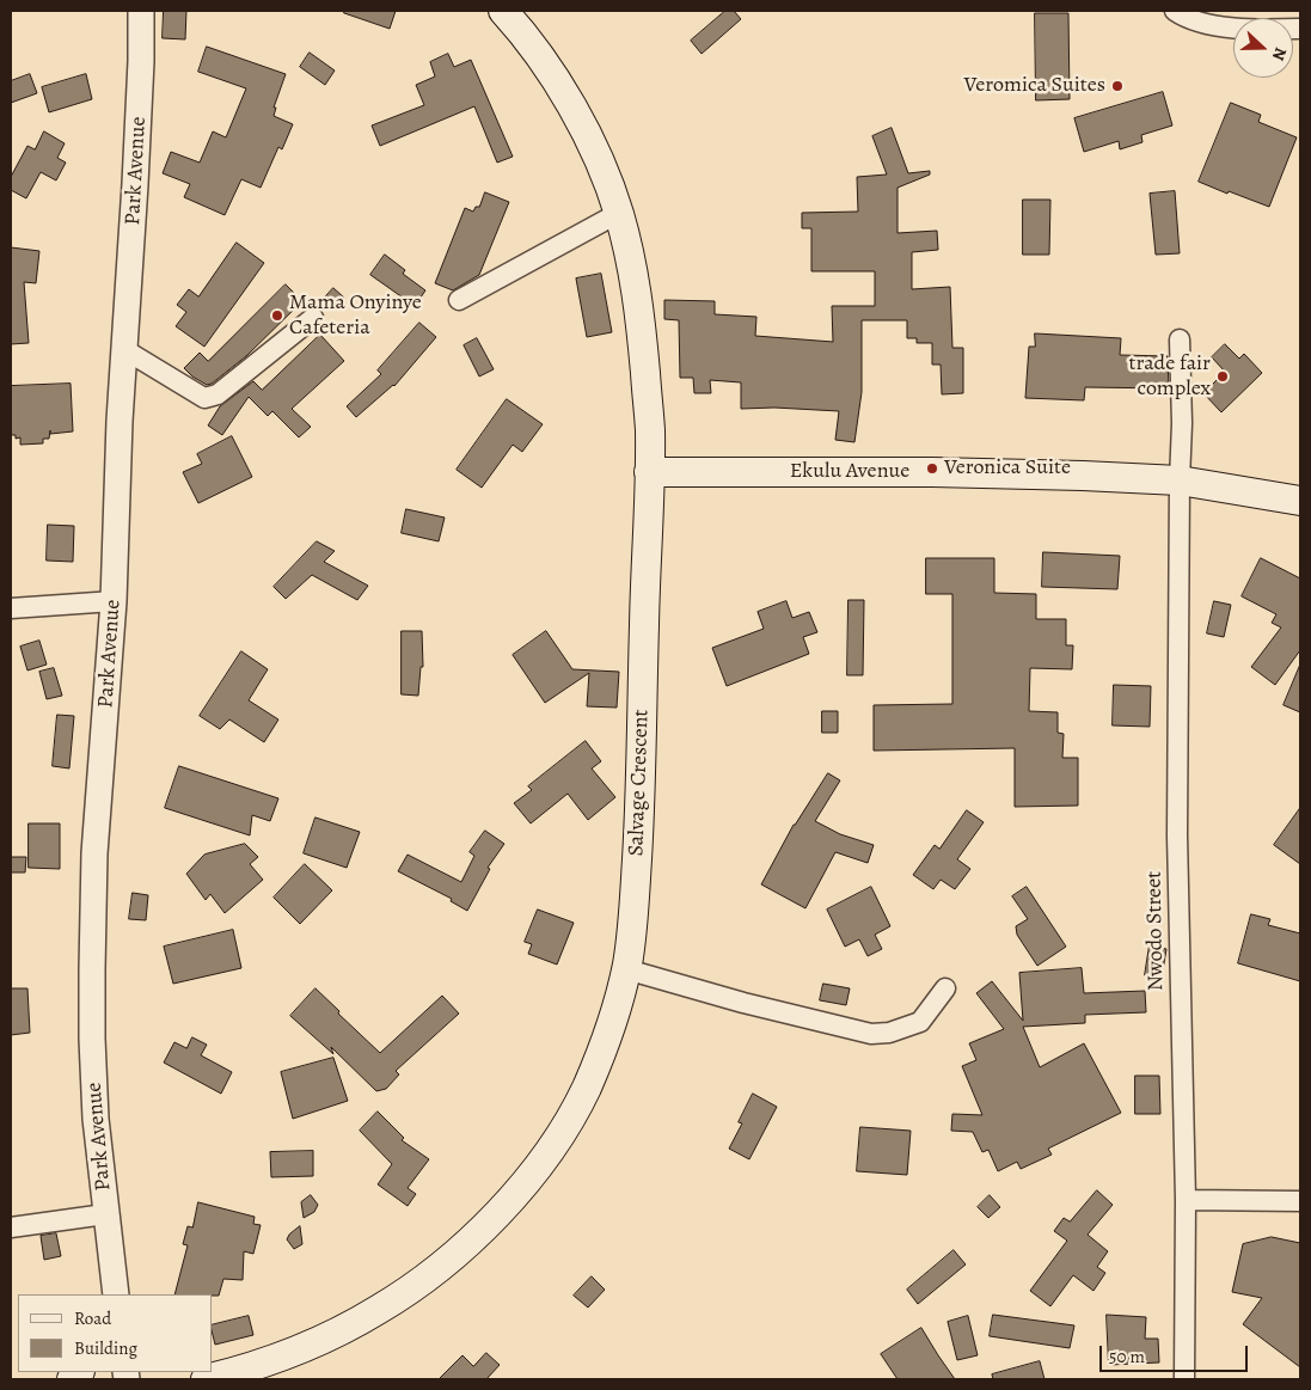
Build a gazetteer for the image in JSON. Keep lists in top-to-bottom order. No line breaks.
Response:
{"streets":{"main road":["Ekulu Avenue","Salvage Crescent"],"street":["Park Avenue","Nwodo Street"]},"crossings":[["Ekulu Avenue","Salvage Crescent"],["Ekulu Avenue","Nwodo Street"]],"places":["Veromica Suites","Mama Onyinye Cafeteria","trade fair complex","Veronica Suite"],"legend":["Road","Building"],"scale_bar":"50 m","north":"right"}
